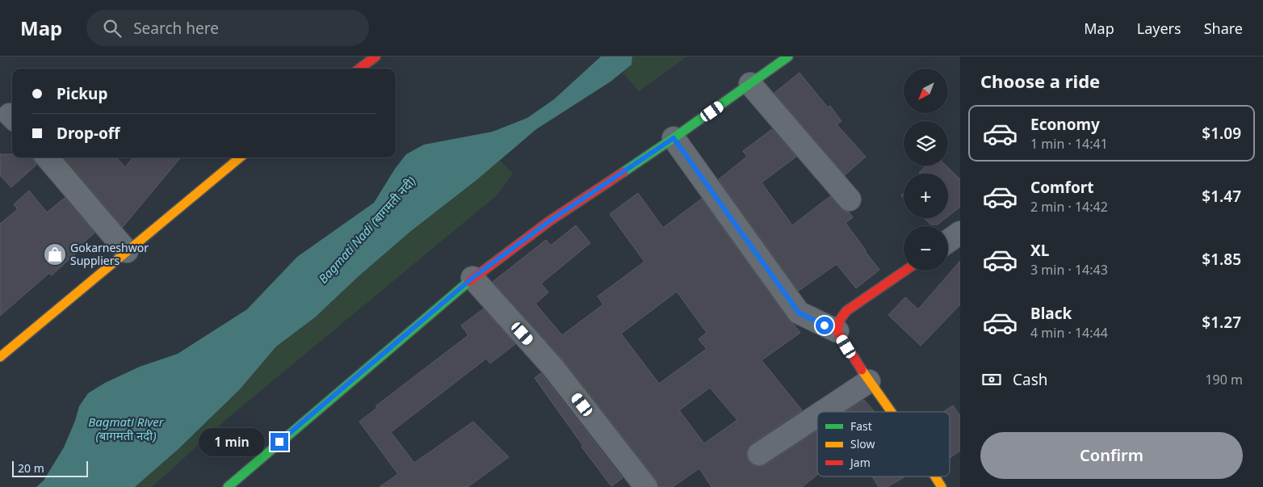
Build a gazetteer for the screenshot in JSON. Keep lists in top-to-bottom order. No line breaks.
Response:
{"water":["Bagmati Nadi (बागमती नदी)","Bagmati River (बागमती नदी)"],"places":{"shop":["Gokarneshwor Suppliers"]},"legend":["Fast","Slow","Jam"],"scale_bar":"20 m","north":"bottom left","page":{"header":"Map","search":"Search here","nav":["Map","Layers","Share"],"heading":"Choose a ride","map_buttons":["+","−"],"banner":["Pickup","Drop-off"],"list":[{"name":"Economy","note":"1 min · 14:41","value":"$1.09"},{"name":"Comfort","note":"2 min · 14:42","value":"$1.47"},{"name":"XL","note":"3 min · 14:43","value":"$1.85"},{"name":"Black","note":"4 min · 14:44","value":"$1.27"}],"pay":["Cash","190 m"],"buttons":"Confirm","bubble":"1 min","scale":"20 m"}}
